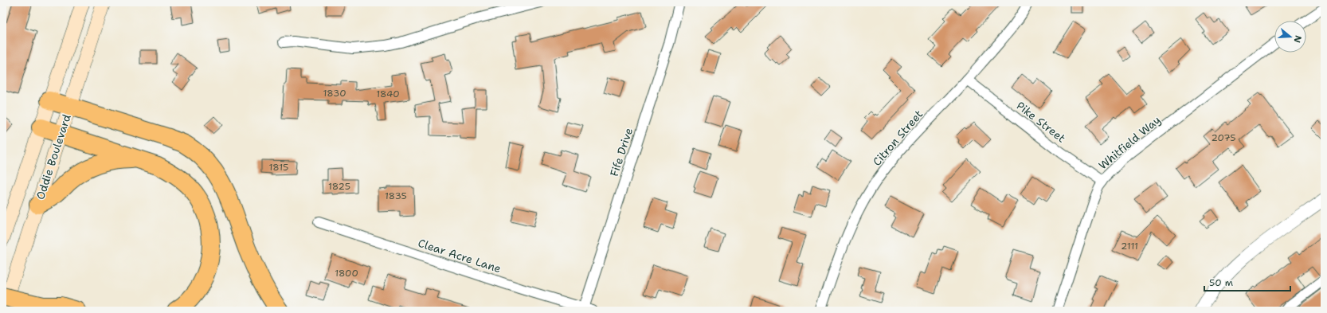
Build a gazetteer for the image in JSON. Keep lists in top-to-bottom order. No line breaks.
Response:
{"streets":{"main road":["Oddie Boulevard"],"street":["Pike Street","Citron Street","Whitfield Way","Fife Drive","Clear Acre Lane"]},"crossings":[["Pike Street","Citron Street"],["Pike Street","Whitfield Way"],["Fife Drive","Clear Acre Lane"]],"house_numbers":["1830","1840","2075","1815","1825","1835","2111","1800"],"scale_bar":"50 m","north":"right"}
